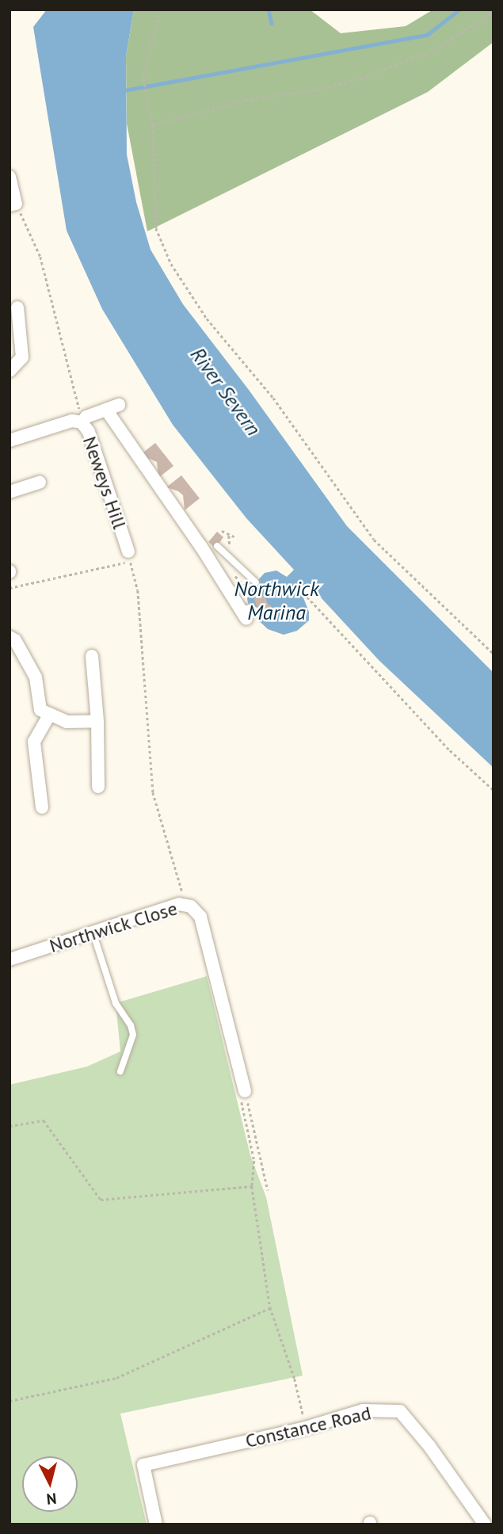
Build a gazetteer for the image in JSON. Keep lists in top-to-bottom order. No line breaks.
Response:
{"streets":{"street":["Neweys Hill","Northwick Close","Constance Road"]},"water":["River Severn","Northwick Marina"],"north":"bottom"}
